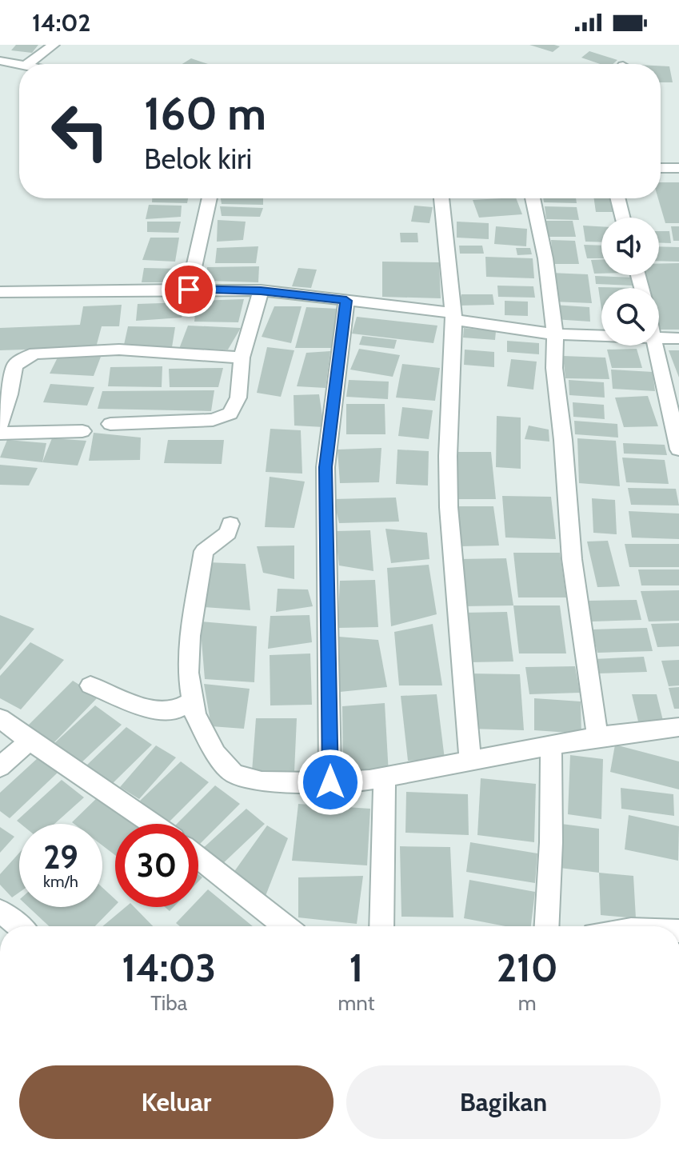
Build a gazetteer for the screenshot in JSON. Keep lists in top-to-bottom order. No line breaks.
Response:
{"page":{"status":"14:02","turn":["160 m","Belok kiri"],"speed":"29 km/h","limit":"30","eta":["14:03","Tiba","1","mnt","210","m"],"buttons":["Keluar","Bagikan"]}}
